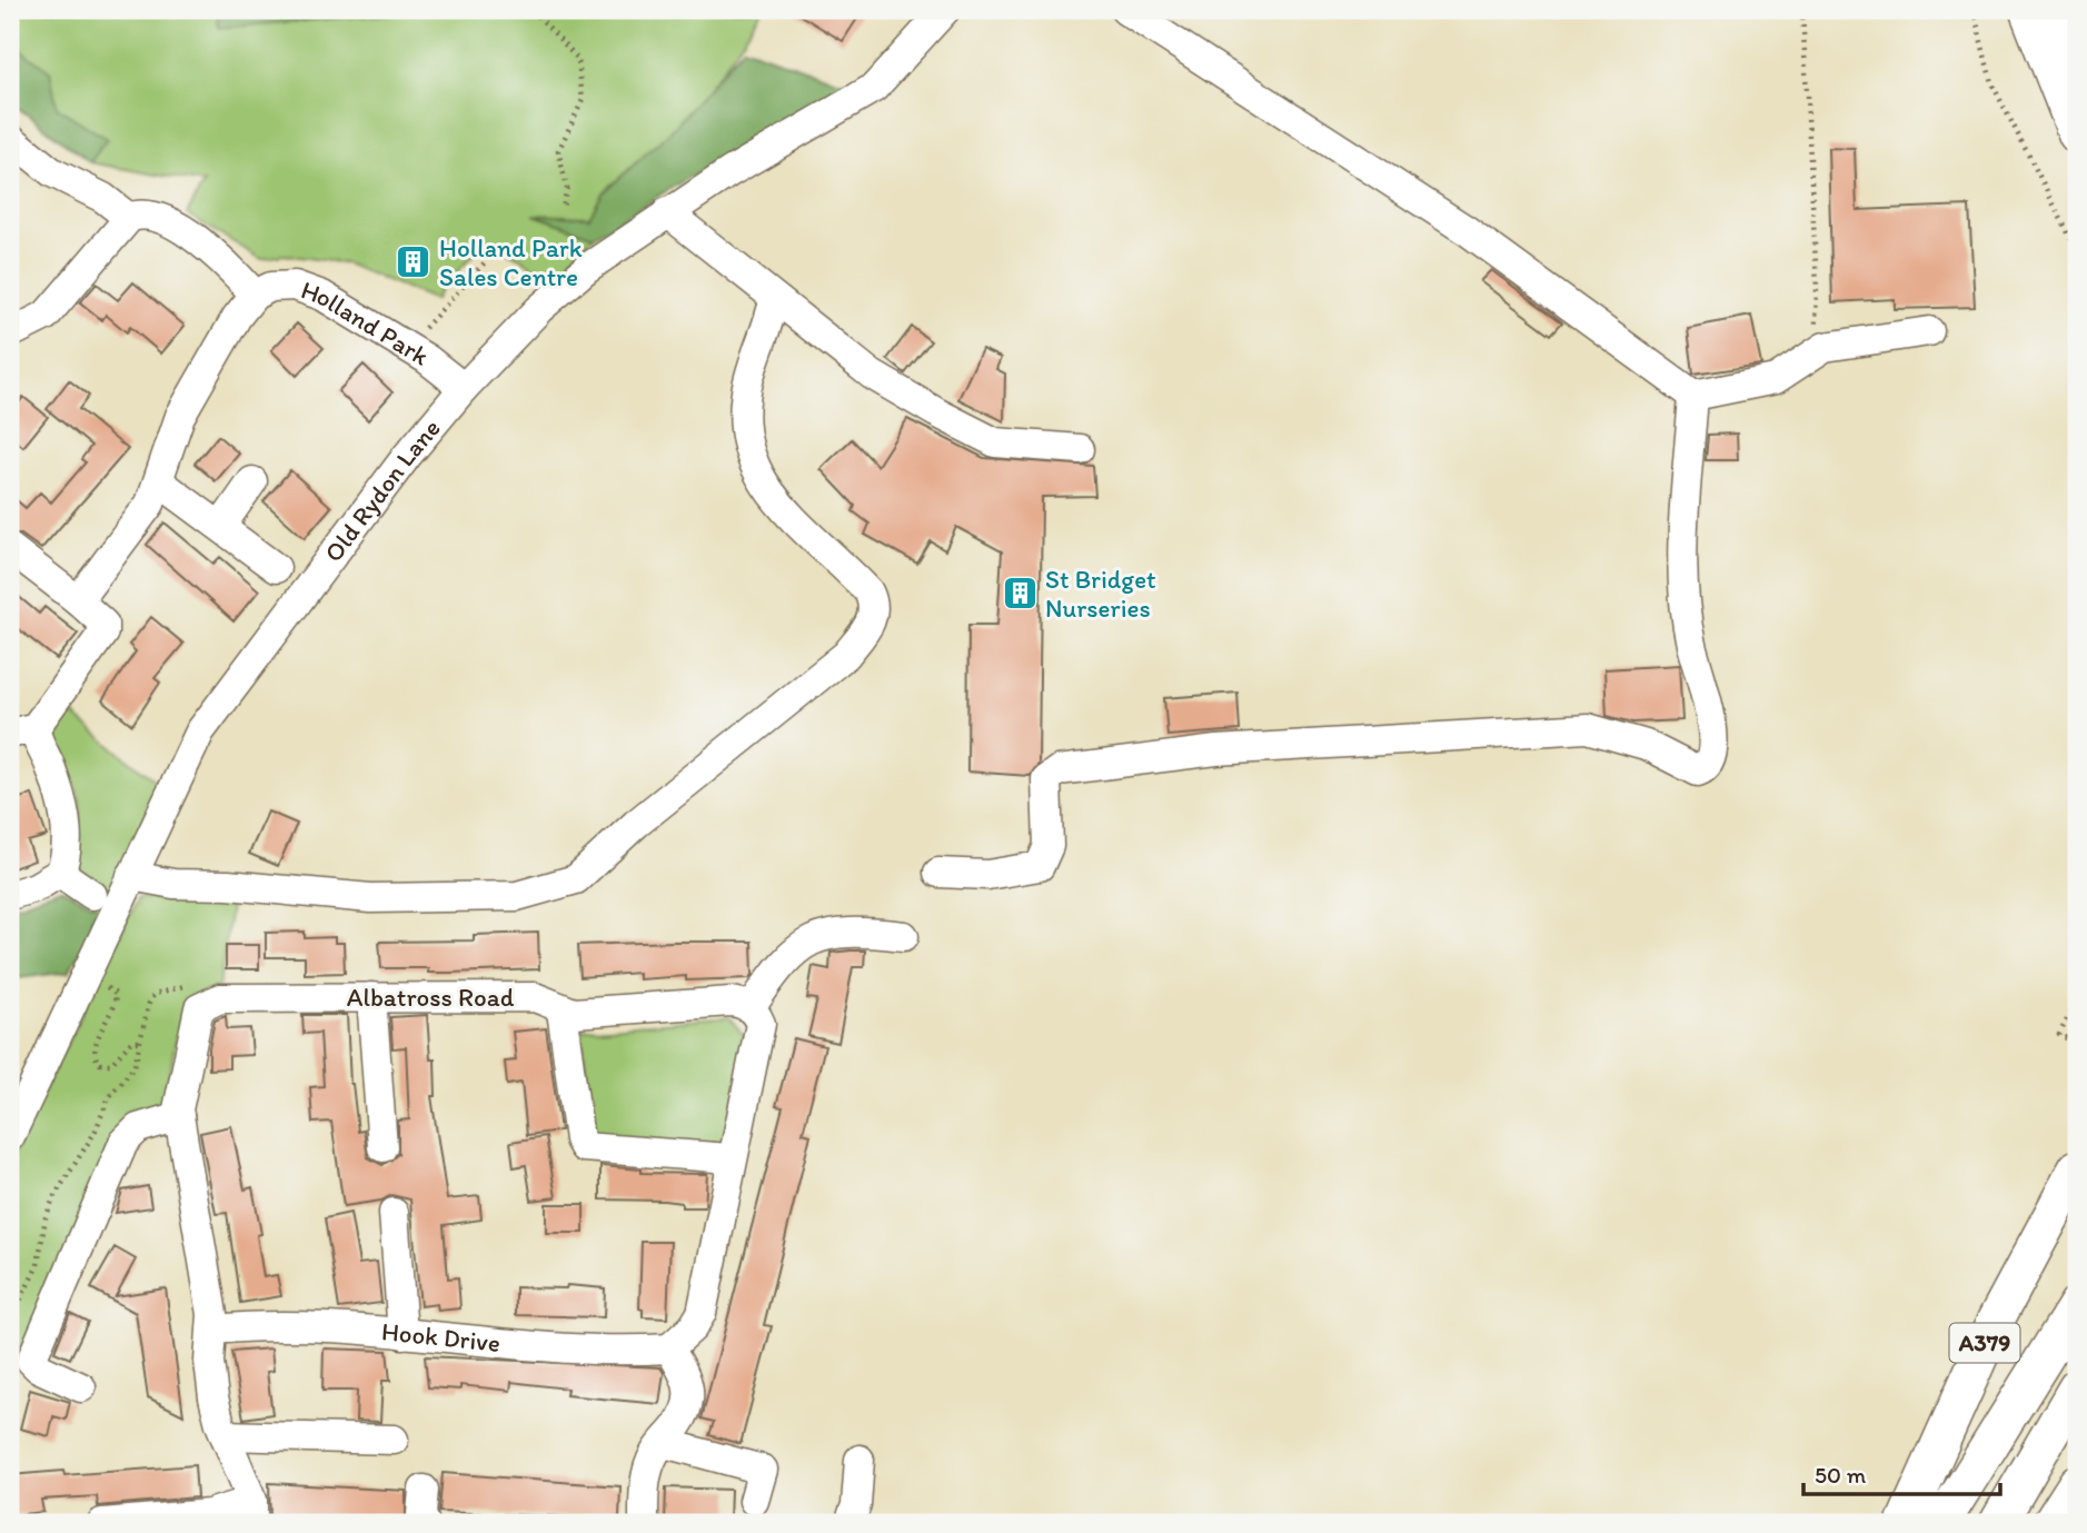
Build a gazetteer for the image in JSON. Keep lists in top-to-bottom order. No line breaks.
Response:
{"streets":{"main road":["A379"],"street":["Holland Park","Old Rydon Lane","Albatross Road","Hook Drive"]},"crossings":[["Holland Park","Old Rydon Lane"],["Albatross Road","Hook Drive"]],"places":{"building":["Holland Park Sales Centre","St Bridget Nurseries"]},"scale_bar":"50 m"}
